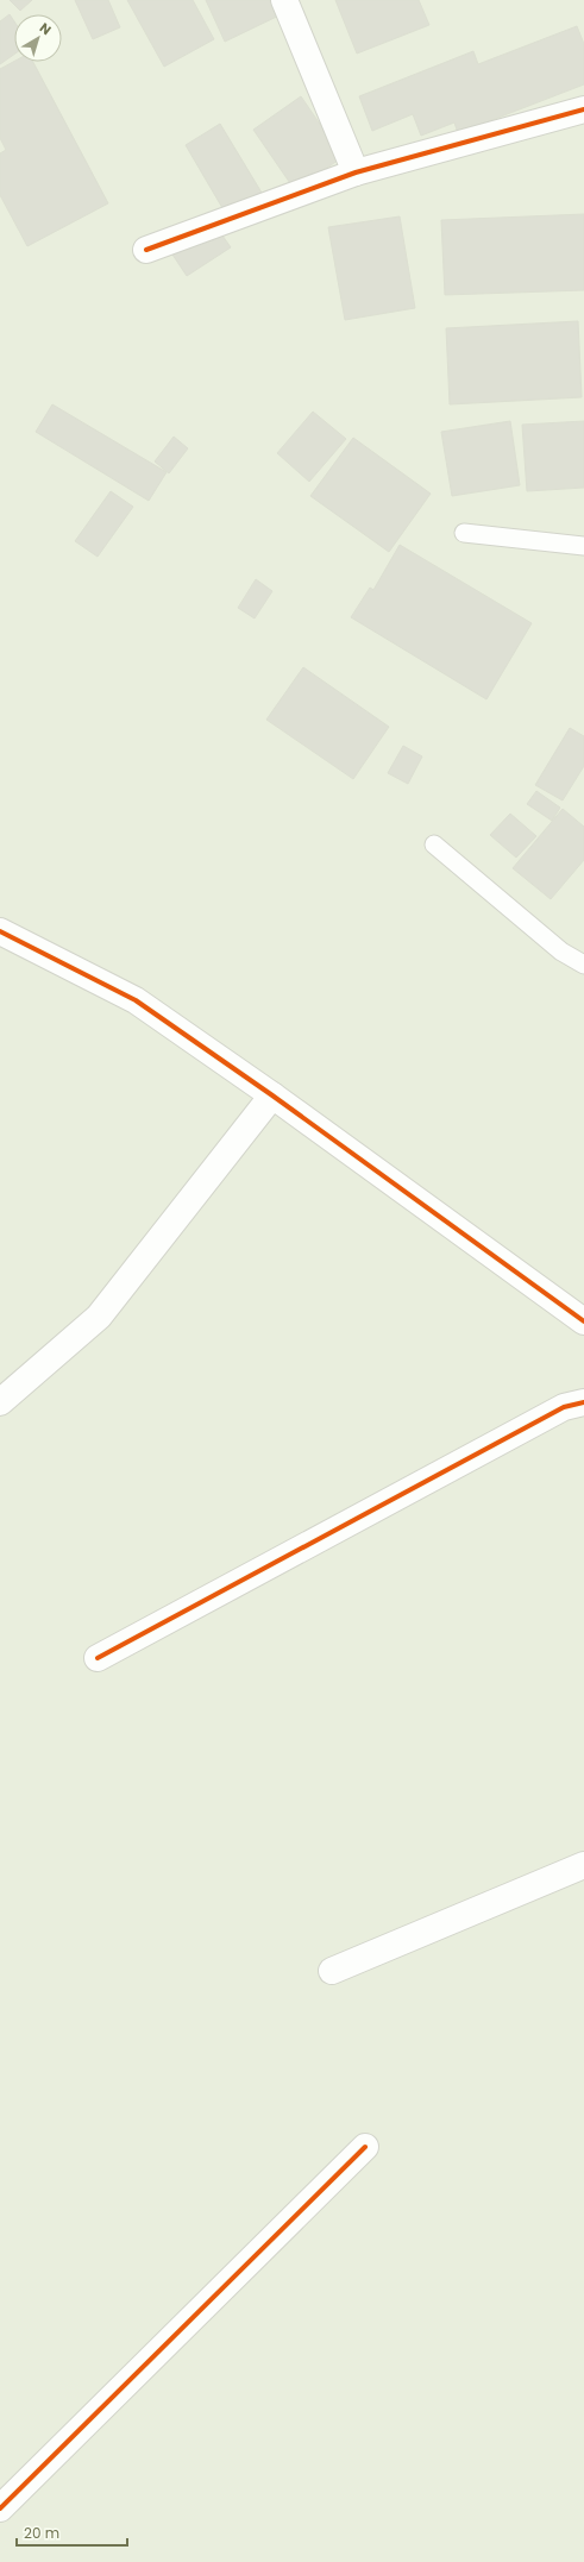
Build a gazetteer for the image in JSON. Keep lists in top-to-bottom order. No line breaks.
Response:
{"scale_bar":"20 m","north":"top right"}
